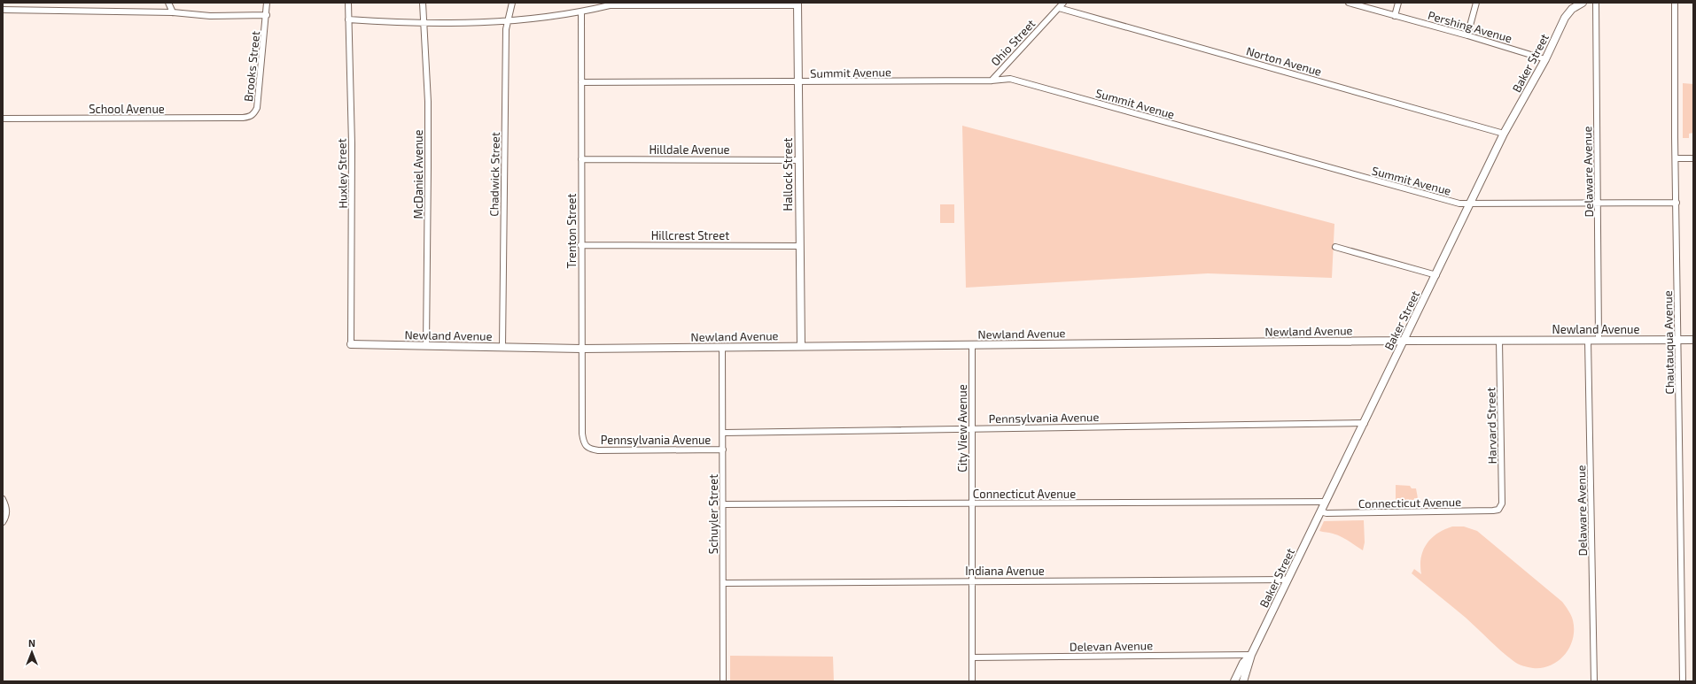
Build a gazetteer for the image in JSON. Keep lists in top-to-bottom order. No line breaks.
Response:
{"streets":{"street":["Pershing Avenue","Ohio Street","Norton Avenue","Baker Street","Brooks Street","Summit Avenue","School Avenue","Hilldale Avenue","Delaware Avenue","Huxley Street","McDaniel Avenue","Chadwick Street","Hallock Street","Trenton Street","Hillcrest Street","Newland Avenue","Chautauqua Avenue","Pennsylvania Avenue","Harvard Street","City View Avenue","Connecticut Avenue","Schuyler Street","Indiana Avenue","Delevan Avenue"]},"crossings":[["Pershing Avenue","Baker Street"],["Ohio Street","Norton Avenue"],["Ohio Street","Summit Avenue"],["Norton Avenue","Baker Street"],["Baker Street","Summit Avenue"],["Baker Street","Newland Avenue"],["Baker Street","Pennsylvania Avenue"],["Baker Street","Connecticut Avenue"],["Baker Street","Indiana Avenue"],["Baker Street","Delevan Avenue"],["Brooks Street","School Avenue"],["Summit Avenue","Delaware Avenue"],["Summit Avenue","Hallock Street"],["Summit Avenue","Trenton Street"],["Summit Avenue","Chautauqua Avenue"],["Hilldale Avenue","Hallock Street"],["Hilldale Avenue","Trenton Street"],["Delaware Avenue","Newland Avenue"],["Huxley Street","Newland Avenue"],["McDaniel Avenue","Newland Avenue"],["Chadwick Street","Newland Avenue"],["Hallock Street","Hillcrest Street"],["Hallock Street","Newland Avenue"],["Trenton Street","Hillcrest Street"],["Trenton Street","Newland Avenue"],["Trenton Street","Pennsylvania Avenue"],["Newland Avenue","Chautauqua Avenue"],["Newland Avenue","Harvard Street"],["Newland Avenue","City View Avenue"],["Newland Avenue","Schuyler Street"],["Pennsylvania Avenue","City View Avenue"],["Pennsylvania Avenue","Schuyler Street"],["Harvard Street","Connecticut Avenue"],["City View Avenue","Connecticut Avenue"],["City View Avenue","Indiana Avenue"],["City View Avenue","Delevan Avenue"],["Connecticut Avenue","Schuyler Street"],["Schuyler Street","Indiana Avenue"]],"north":"top"}
